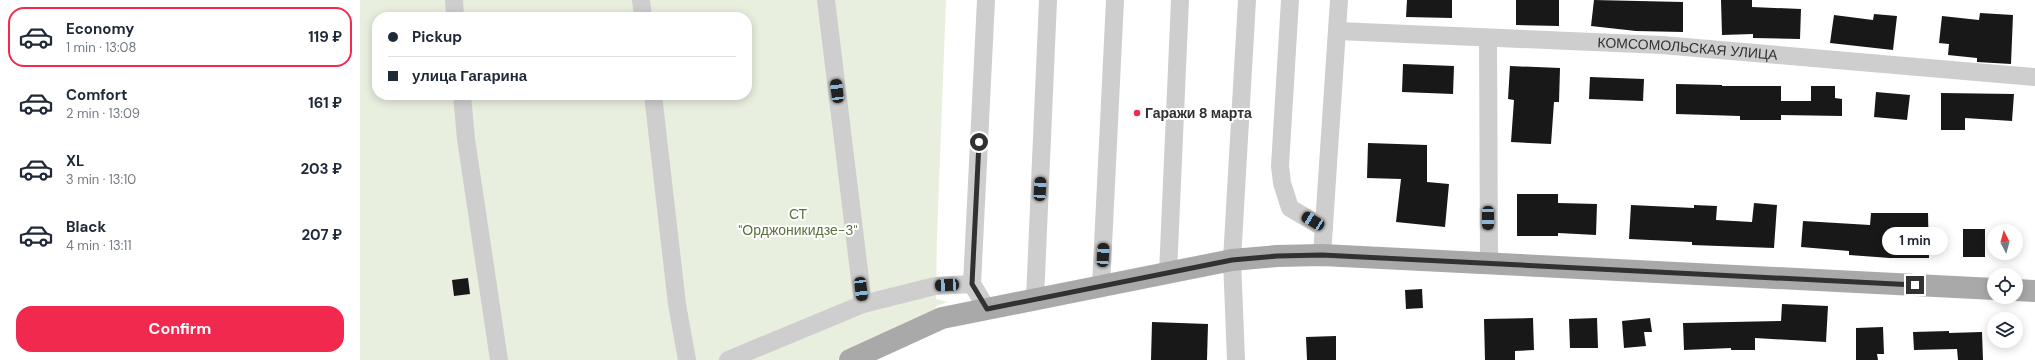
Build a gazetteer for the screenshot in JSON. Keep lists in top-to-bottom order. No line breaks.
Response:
{"streets":{"street":["КОМСОМОЛЬСКАЯ УЛИЦА"]},"parks":["СТ \"Орджоникидзе-3\""],"places":["Гаражи 8 марта"],"north":"top","page":{"list":[{"name":"Economy","note":"1 min · 13:08","value":"119 ₽"},{"name":"Comfort","note":"2 min · 13:09","value":"161 ₽"},{"name":"XL","note":"3 min · 13:10","value":"203 ₽"},{"name":"Black","note":"4 min · 13:11","value":"207 ₽"}],"banner":["Pickup","улица Гагарина"],"bubble":"1 min","buttons":"Confirm"}}
